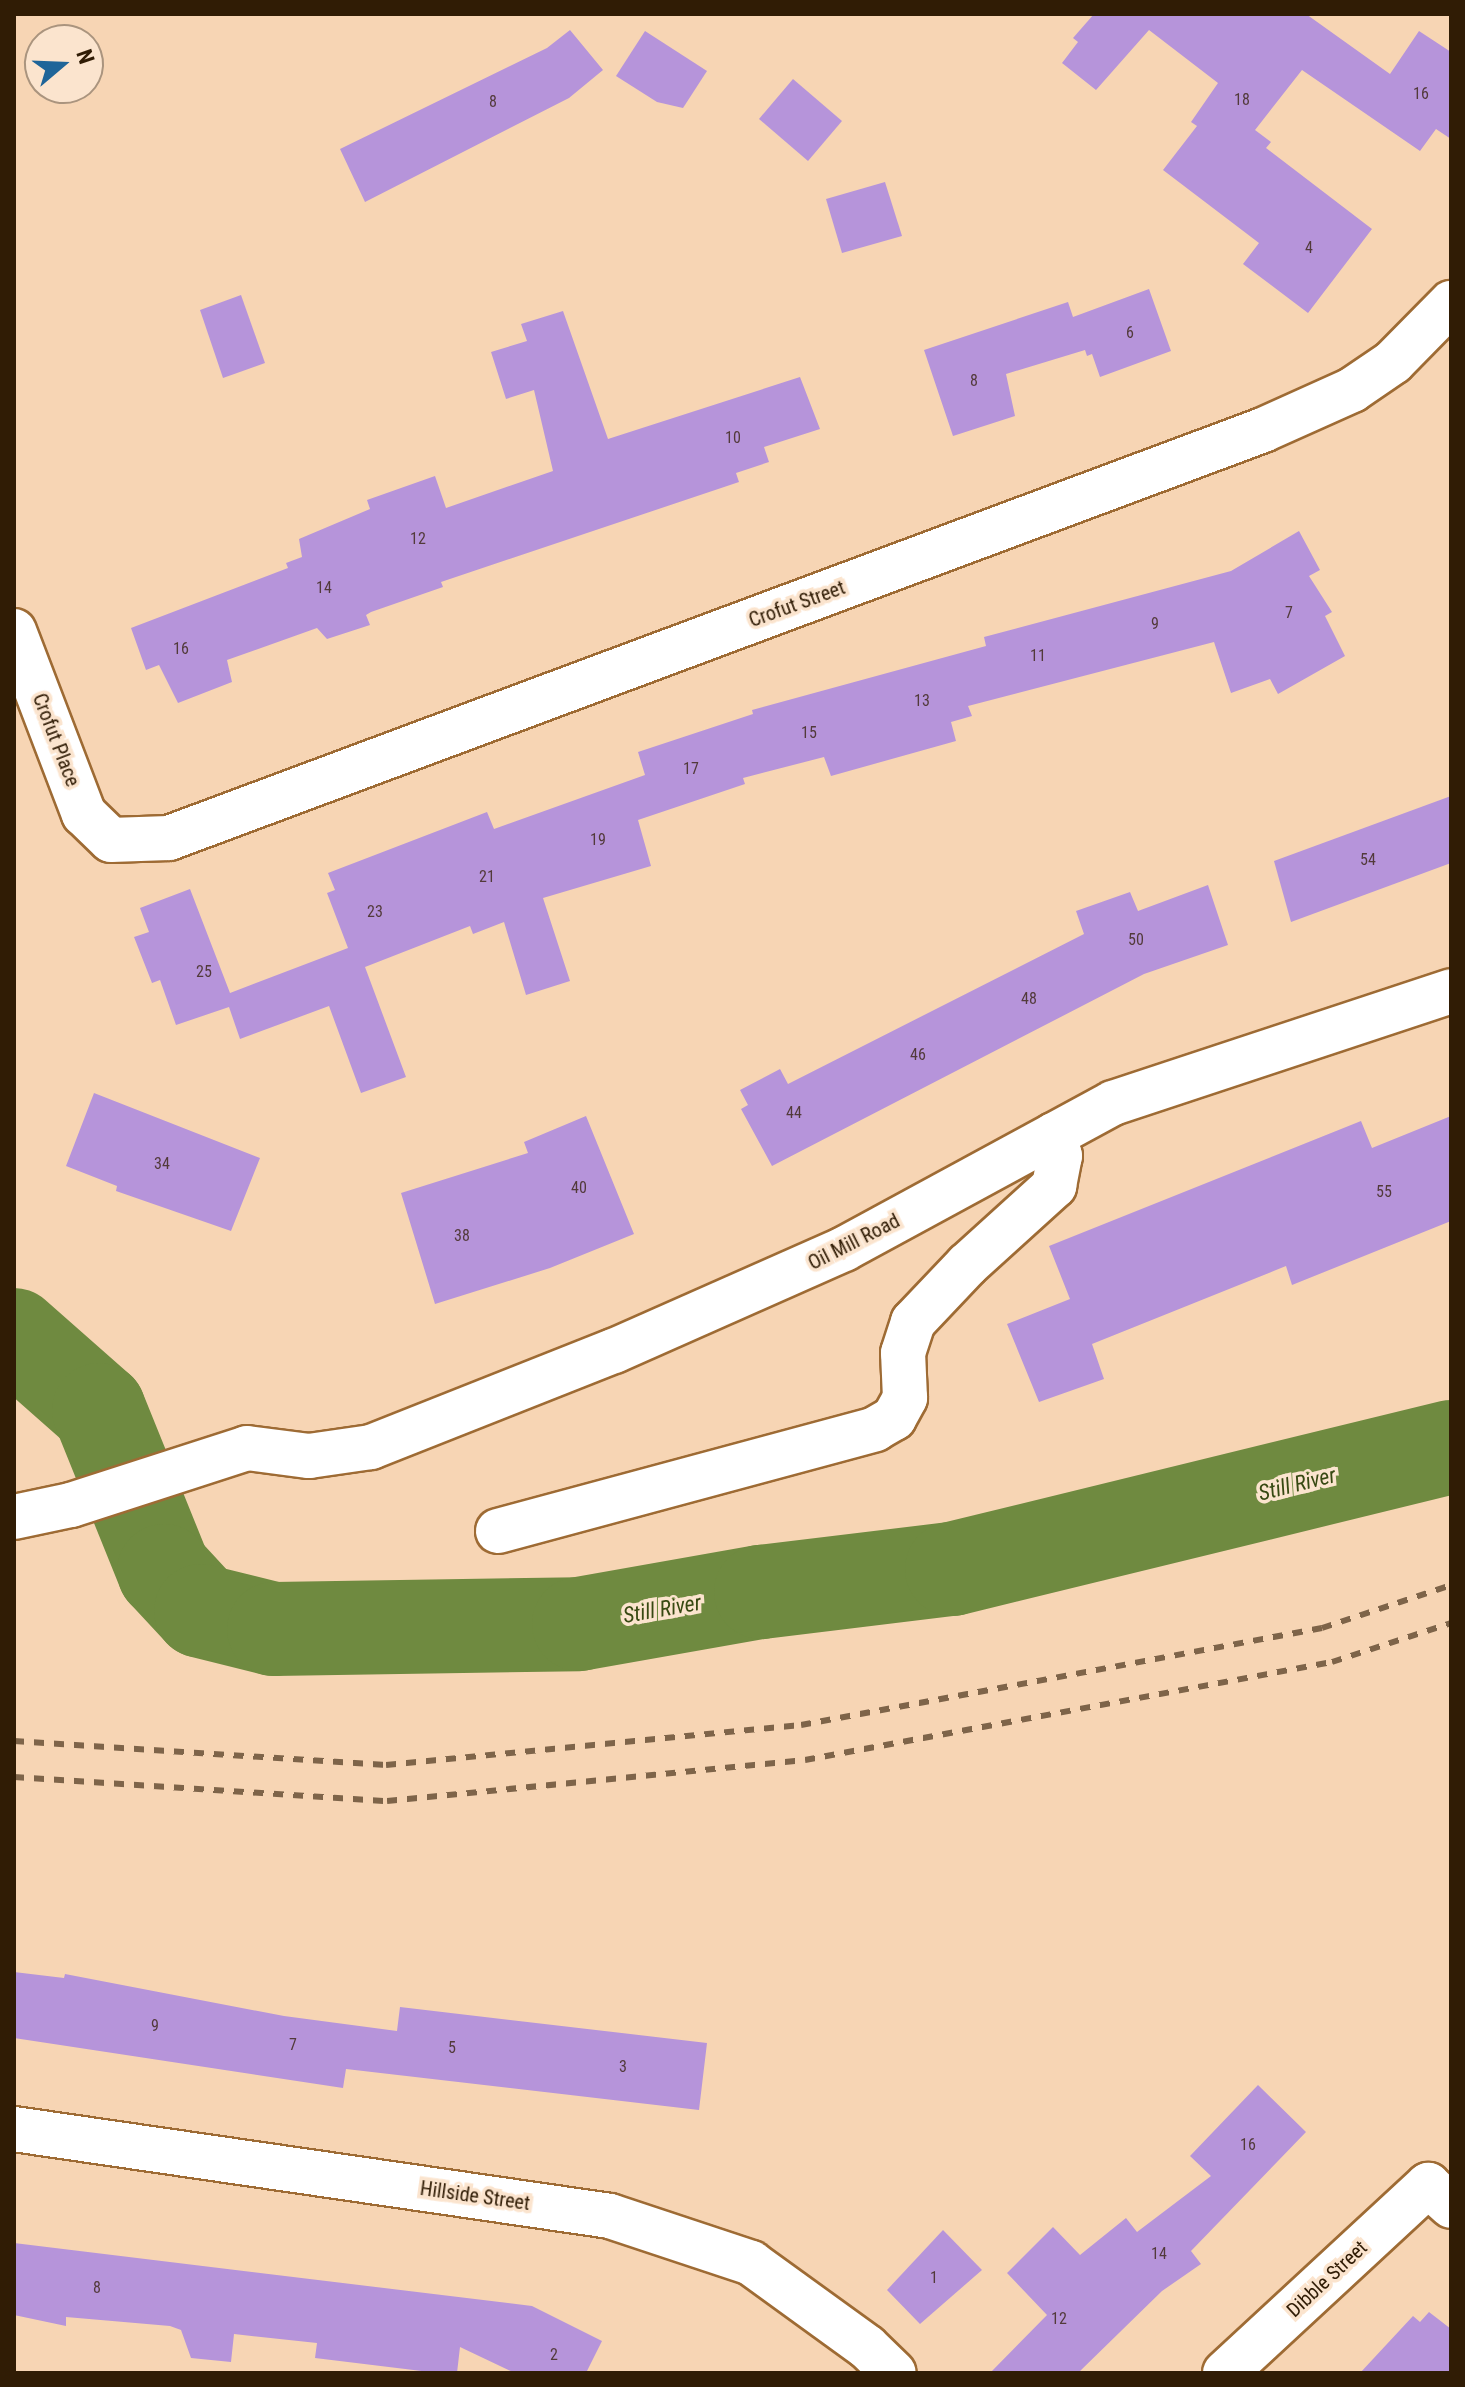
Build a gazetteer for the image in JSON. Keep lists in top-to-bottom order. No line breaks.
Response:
{"streets":{"street":["Crofut Street","Crofut Place","Oil Mill Road","Hillside Street","Dibble Street"]},"crossings":[["Crofut Street","Crofut Place"]],"water":["Still River"],"house_numbers":["16","18","8","4","6","8","10","12","14","7","9","16","11","13","15","17","19","54","21","23","50","25","48","46","44","34","40","55","38","9","7","5","3","16","14","1","8","12","2"],"north":"right"}
